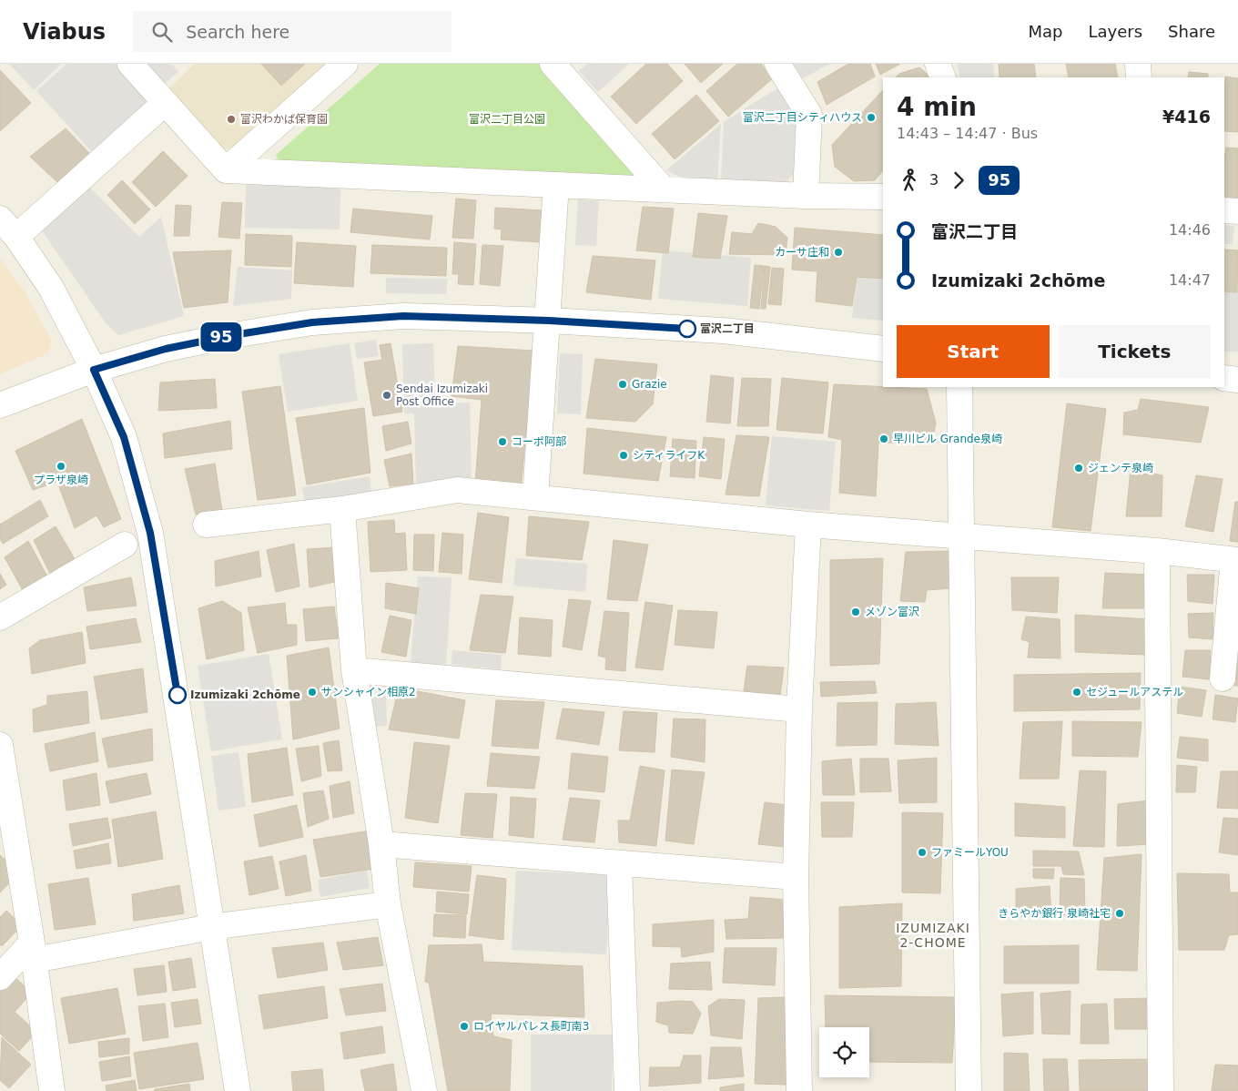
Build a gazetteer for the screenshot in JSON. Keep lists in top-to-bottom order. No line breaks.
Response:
{"districts":["IZUMIZAKI 2-CHOME"],"parks":["富沢二丁目公園"],"places":["富沢二丁目シティハウス","富沢わかば保育園","カーサ庄和","富沢二丁目","Grazie","Sendai Izumizaki Post Office","早川ビル Grande泉崎","コーポ阿部","シティライフK","プラザ泉崎","ジェンテ泉崎","メゾン富沢","サンシャイン相原2","セジュールアステル","Izumizaki 2chōme","ファミールYOU","きらやか銀行 泉崎社宅","ロイヤルパレス長町南3"],"lines":["bus line 95"],"page":{"header":"Viabus","search":"Search here","nav":["Map","Layers","Share"],"on_map":"95","heading":["4 min","14:43 – 14:47 · Bus","¥416"],"legs":["3","95"],"list":[{"name":"富沢二丁目","value":"14:46"},{"name":"Izumizaki 2chōme","value":"14:47"}],"buttons":["Start","Tickets"]}}
